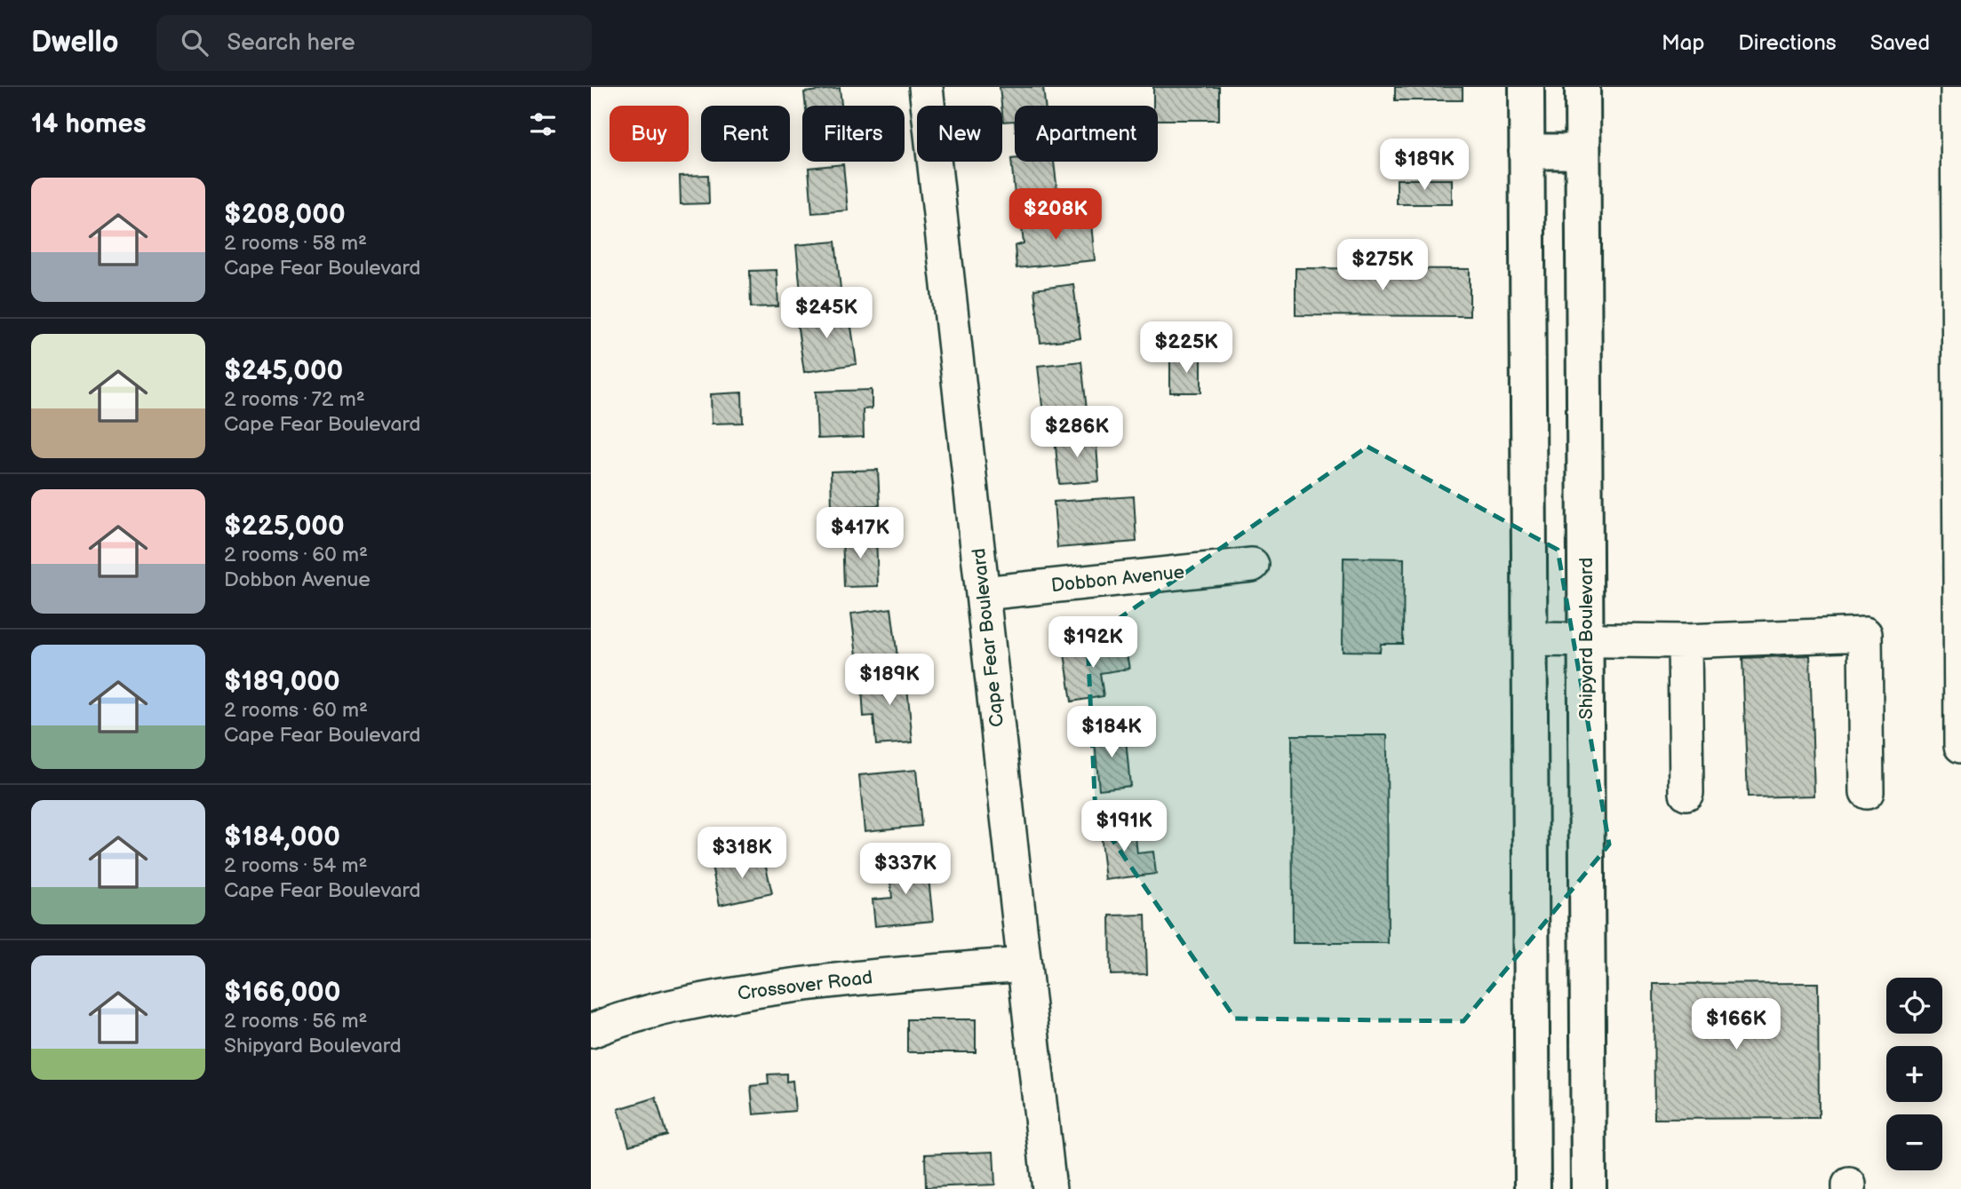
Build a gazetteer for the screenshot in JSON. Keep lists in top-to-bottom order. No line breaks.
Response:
{"streets":{"main road":["Shipyard Boulevard"],"street":["Dobbon Avenue","Cape Fear Boulevard","Crossover Road"]},"crossings":[["Dobbon Avenue","Cape Fear Boulevard"],["Cape Fear Boulevard","Crossover Road"]],"page":{"header":"Dwello","search":"Search here","nav":["Map","Directions","Saved"],"heading":"14 homes","chip":["Buy","Rent","Filters","New","Apartment"],"price":["$189K","$208K","$275K","$245K","$225K","$286K","$417K","$192K","$189K","$184K","$191K","$318K","$337K","$166K"],"list":[{"name":"$208,000","note":"2 rooms · 58 m² · Cape Fear Boulevard"},{"name":"$245,000","note":"2 rooms · 72 m² · Cape Fear Boulevard"},{"name":"$225,000","note":"2 rooms · 60 m² · Dobbon Avenue"},{"name":"$189,000","note":"2 rooms · 60 m² · Cape Fear Boulevard"},{"name":"$184,000","note":"2 rooms · 54 m² · Cape Fear Boulevard"},{"name":"$166,000","note":"2 rooms · 56 m² · Shipyard Boulevard"}],"map_buttons":["+","−"]}}
